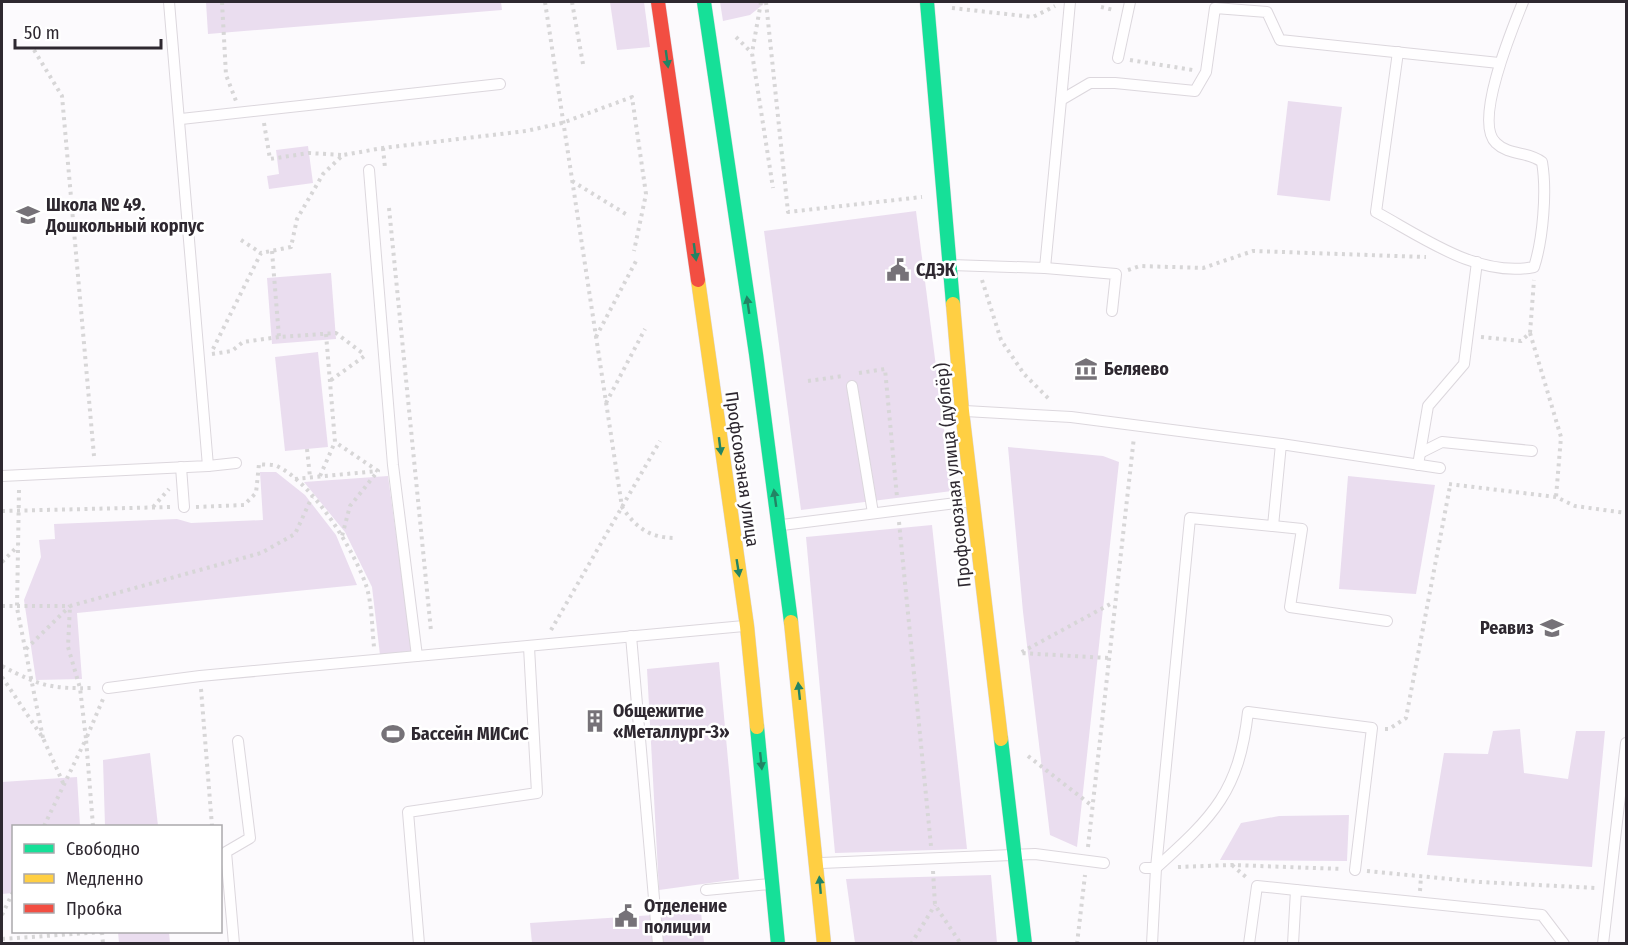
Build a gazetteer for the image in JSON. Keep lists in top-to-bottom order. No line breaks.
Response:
{"streets":{"main road":["Профсоюзная улица","Профсоюзная улица (дублёр)"]},"places":{"school or university":["Школа № 49. Дошкольный корпус","Реавиз"],"public building":["СДЭК","Отделение полиции"],"museum":["Беляево"],"building":["Общежитие «Металлург-3»"],"sports":["Бассейн МИСиС"]},"legend":["Свободно","Медленно","Пробка"],"scale_bar":"50 m"}
